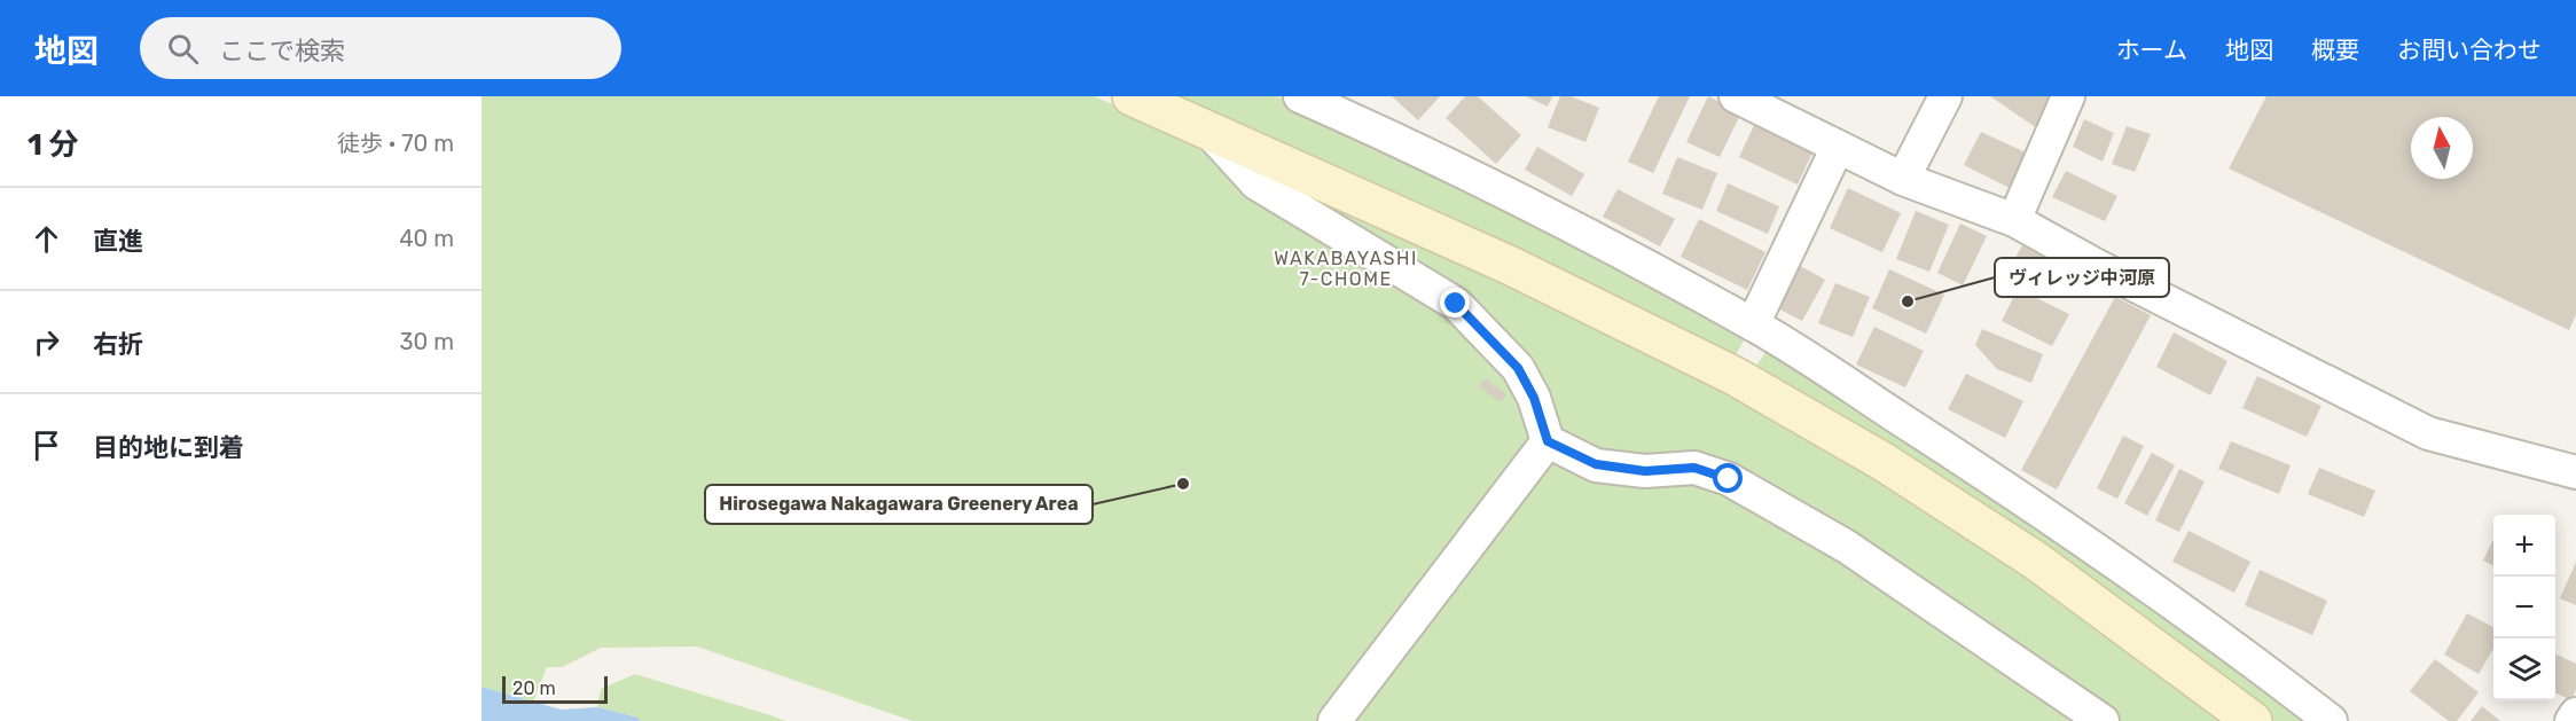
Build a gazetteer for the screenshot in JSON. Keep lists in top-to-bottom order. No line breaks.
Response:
{"districts":["WAKABAYASHI 7-CHOME"],"places":["ヴィレッジ中河原","Hirosegawa Nakagawara Greenery Area"],"scale_bar":"20 m","north":"top","page":{"header":"地図","search":"ここで検索","nav":["ホーム","地図","概要","お問い合わせ"],"heading":["1 分","徒歩 · 70 m"],"list":[["直進","40 m"],["右折","30 m"],"目的地に到着"],"map_buttons":["+","−"],"scale":"20 m"}}
